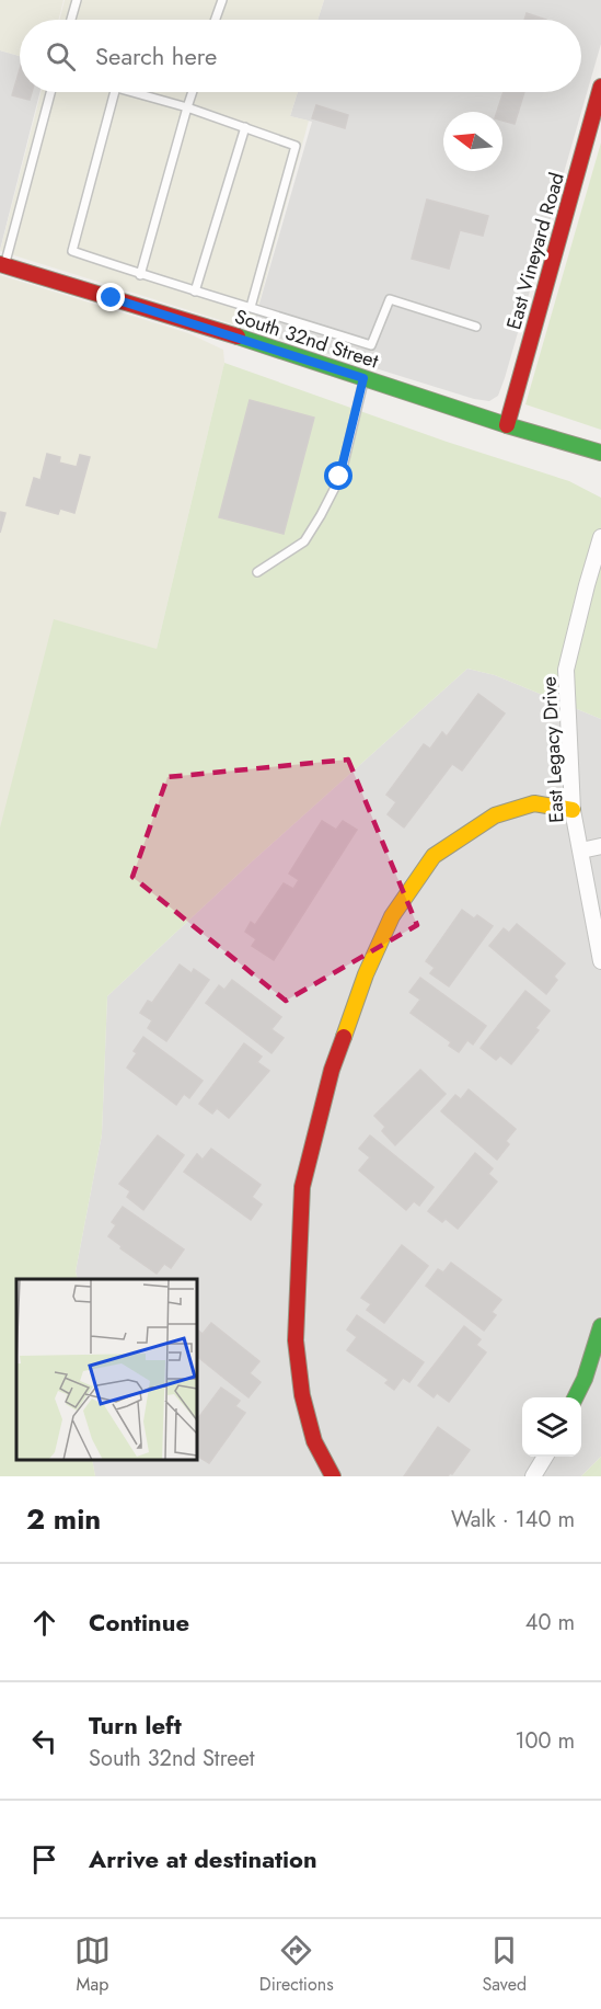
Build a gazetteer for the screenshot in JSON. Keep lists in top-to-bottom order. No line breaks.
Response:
{"streets":{"street":["East Vineyard Road","South 32nd Street","East Legacy Drive"]},"crossings":[["East Vineyard Road","South 32nd Street"]],"north":"left","page":{"search":"Search here","heading":["2 min","Walk · 140 m"],"list":[["Continue","40 m"],["Turn left","South 32nd Street","100 m"],"Arrive at destination"],"nav":["Map","Directions","Saved"]}}
